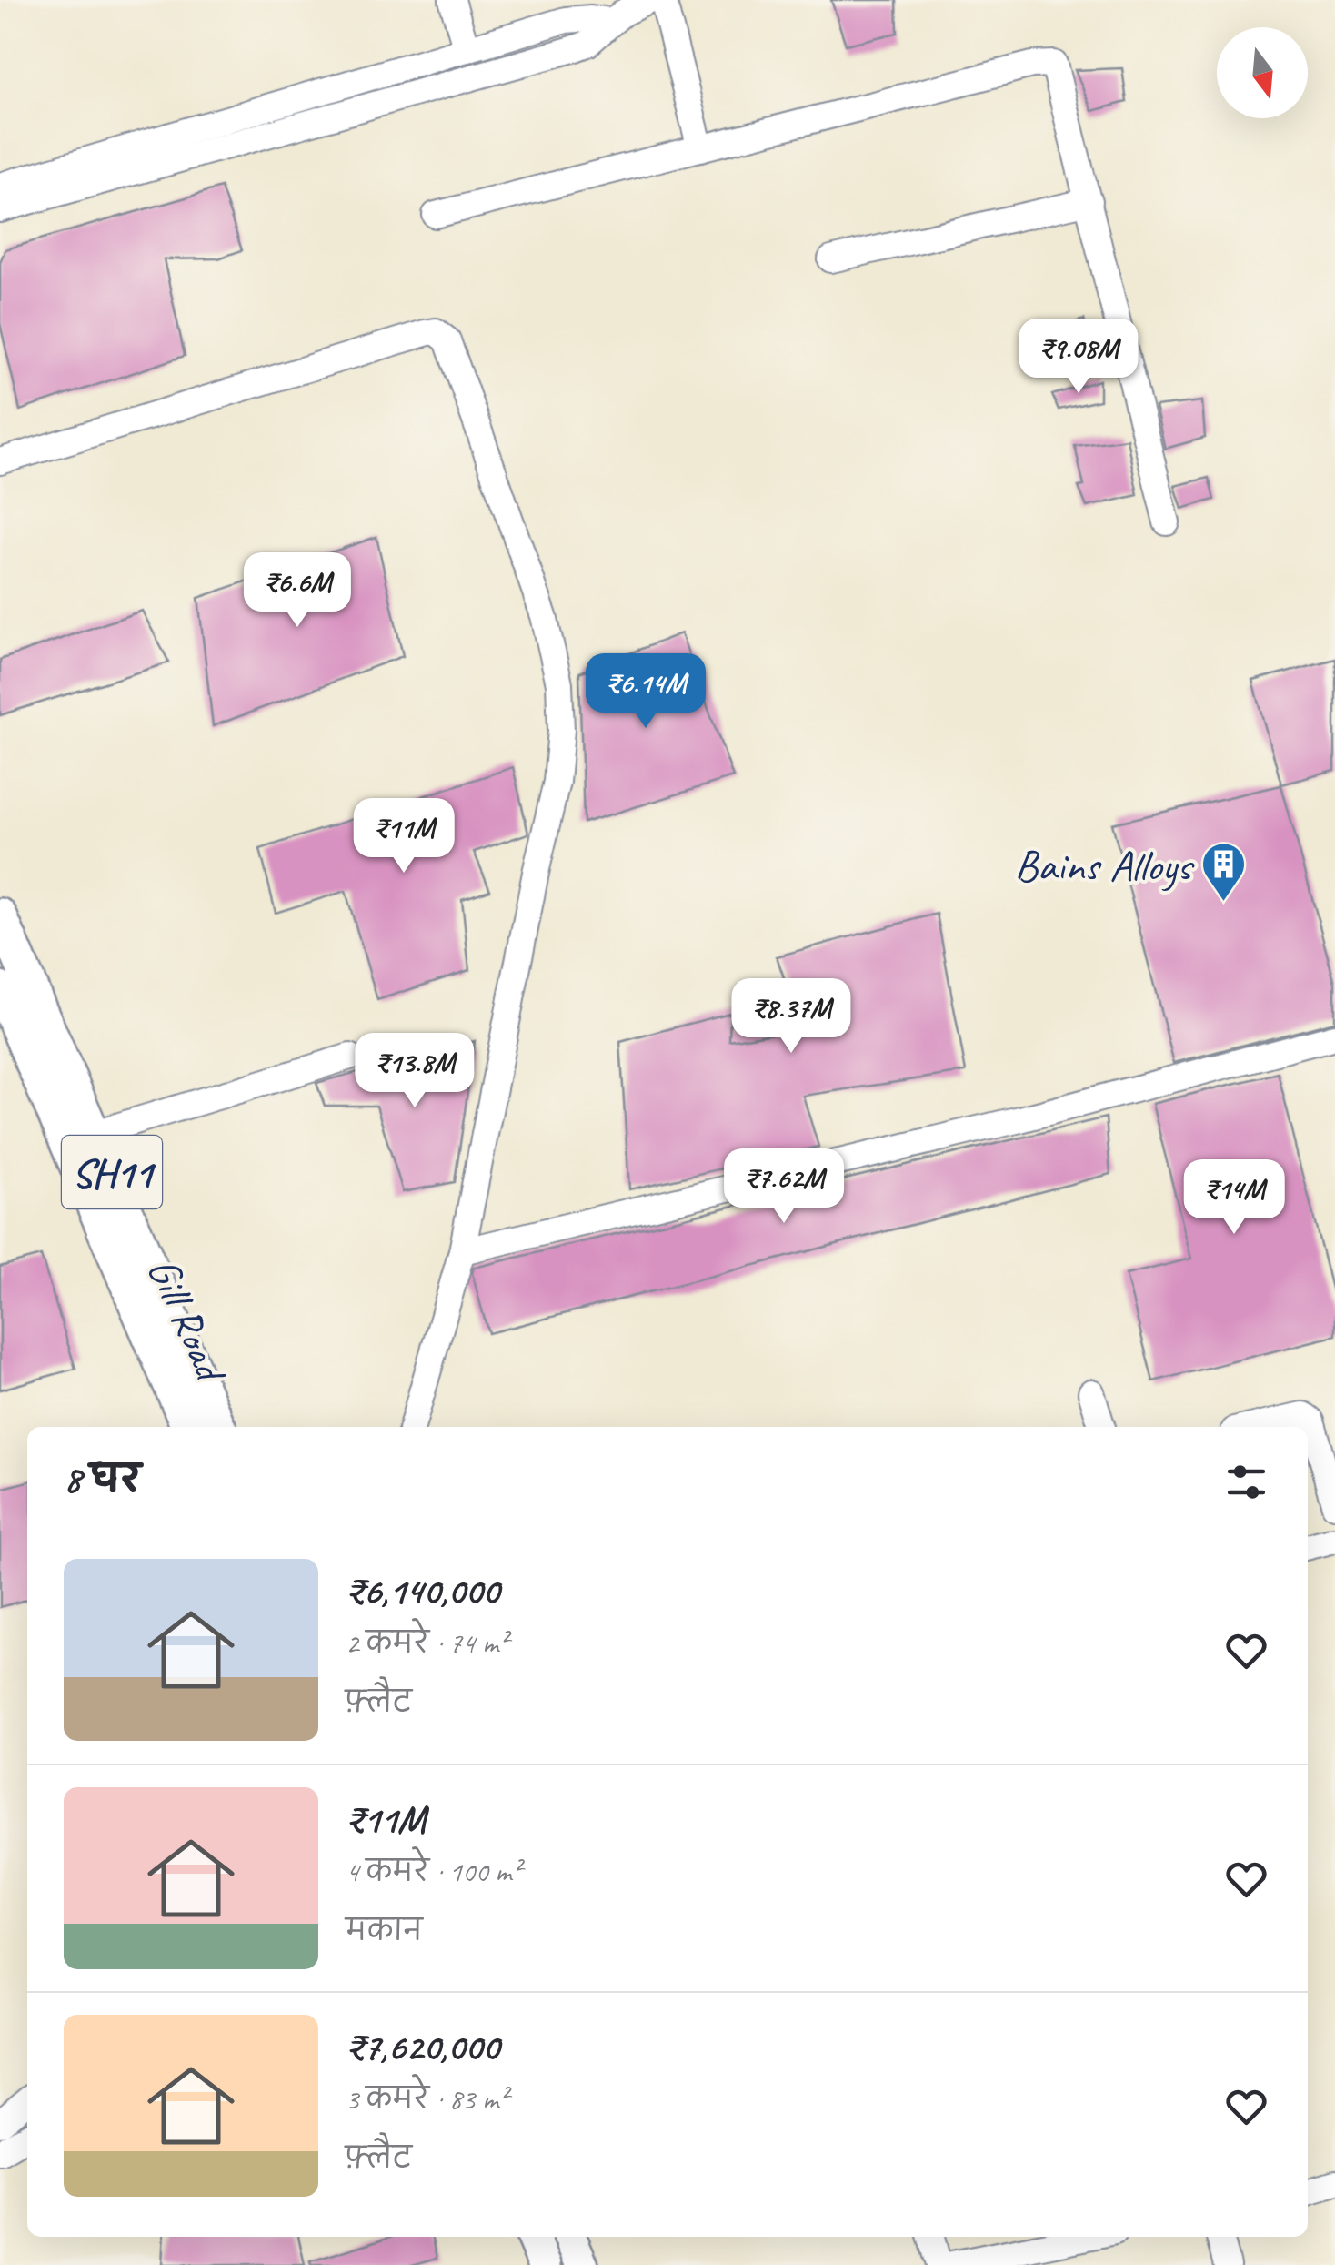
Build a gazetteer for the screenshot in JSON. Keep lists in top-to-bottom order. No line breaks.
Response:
{"streets":{"main road":["SH11","Gill Road"]},"places":{"building":["Bains Alloys"]},"north":"bottom","page":{"price":["₹9.08M","₹6.6M","₹6.14M","₹11M","₹8.37M","₹13.8M","₹7.62M","₹14M"],"heading":"8 घर","list":[{"name":"₹6,140,000","note":"2 कमरे · 74 m² · फ़्लैट"},{"name":"₹11M","note":"4 कमरे · 100 m² · मकान"},{"name":"₹7,620,000","note":"3 कमरे · 83 m² · फ़्लैट"}]}}
